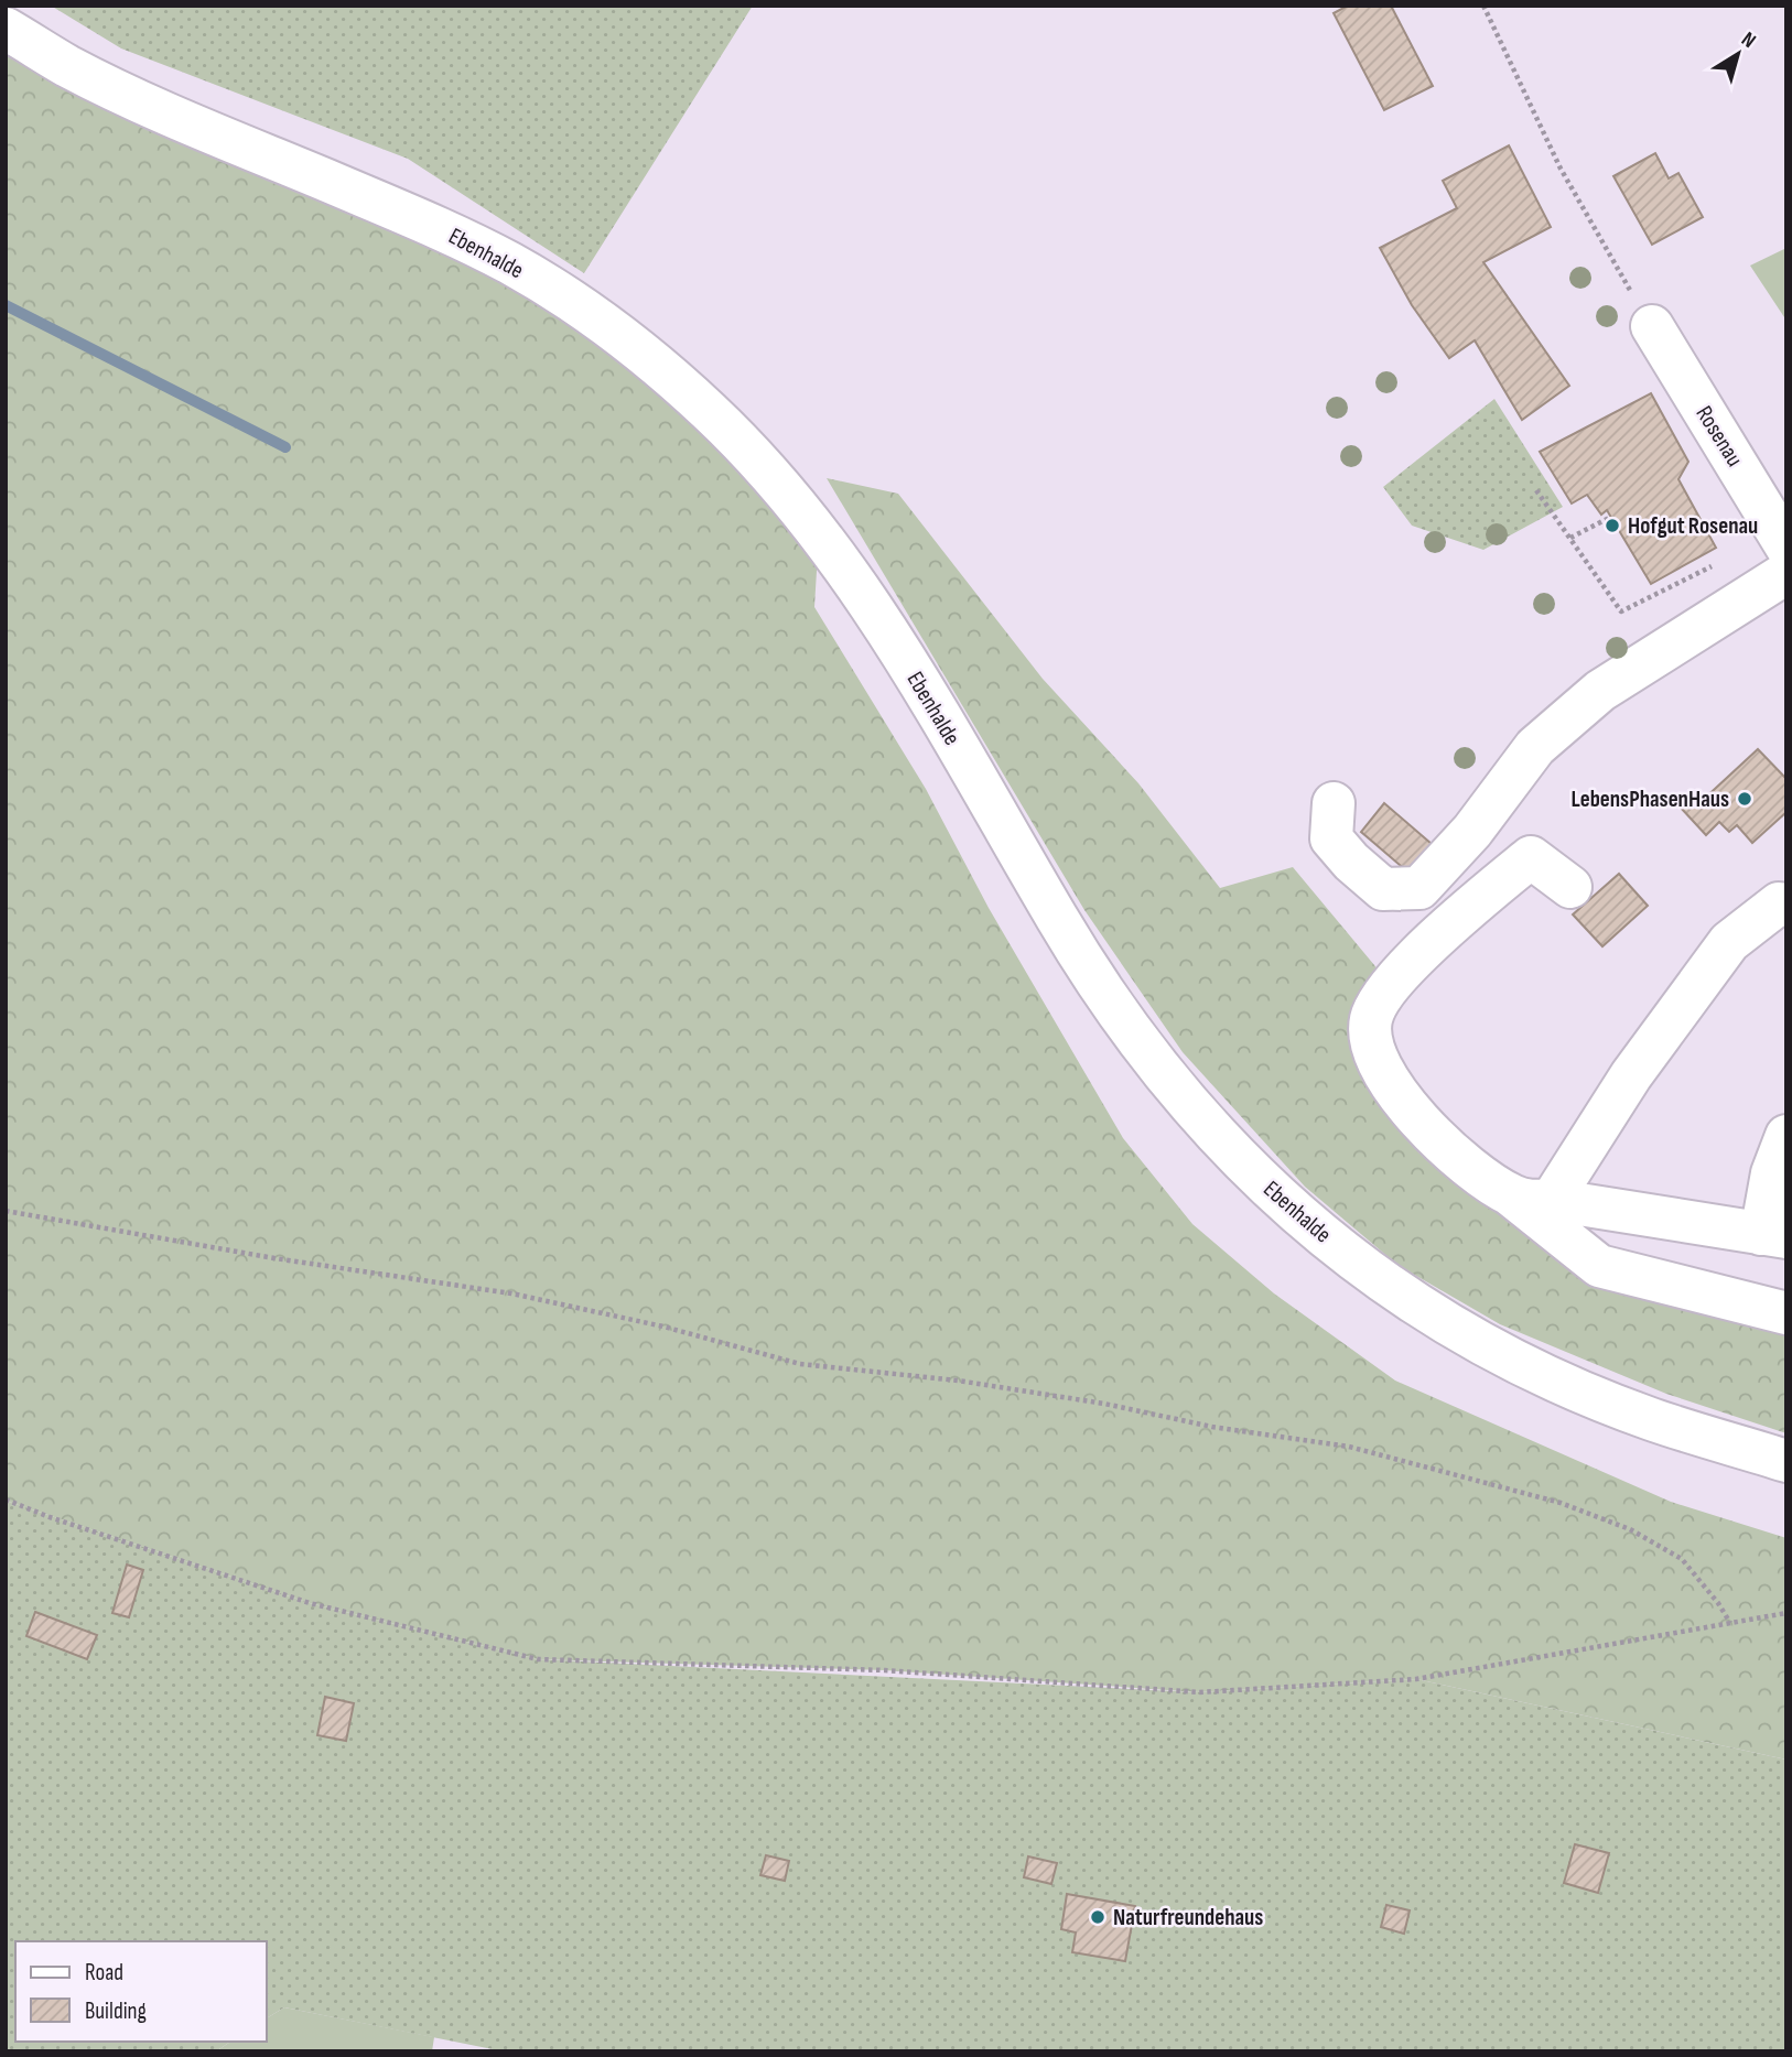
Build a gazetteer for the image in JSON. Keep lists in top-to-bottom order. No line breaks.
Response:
{"streets":{"street":["Ebenhalde","Rosenau"]},"places":["Hofgut Rosenau","LebensPhasenHaus","Naturfreundehaus"],"legend":["Road","Building"],"north":"top right"}
